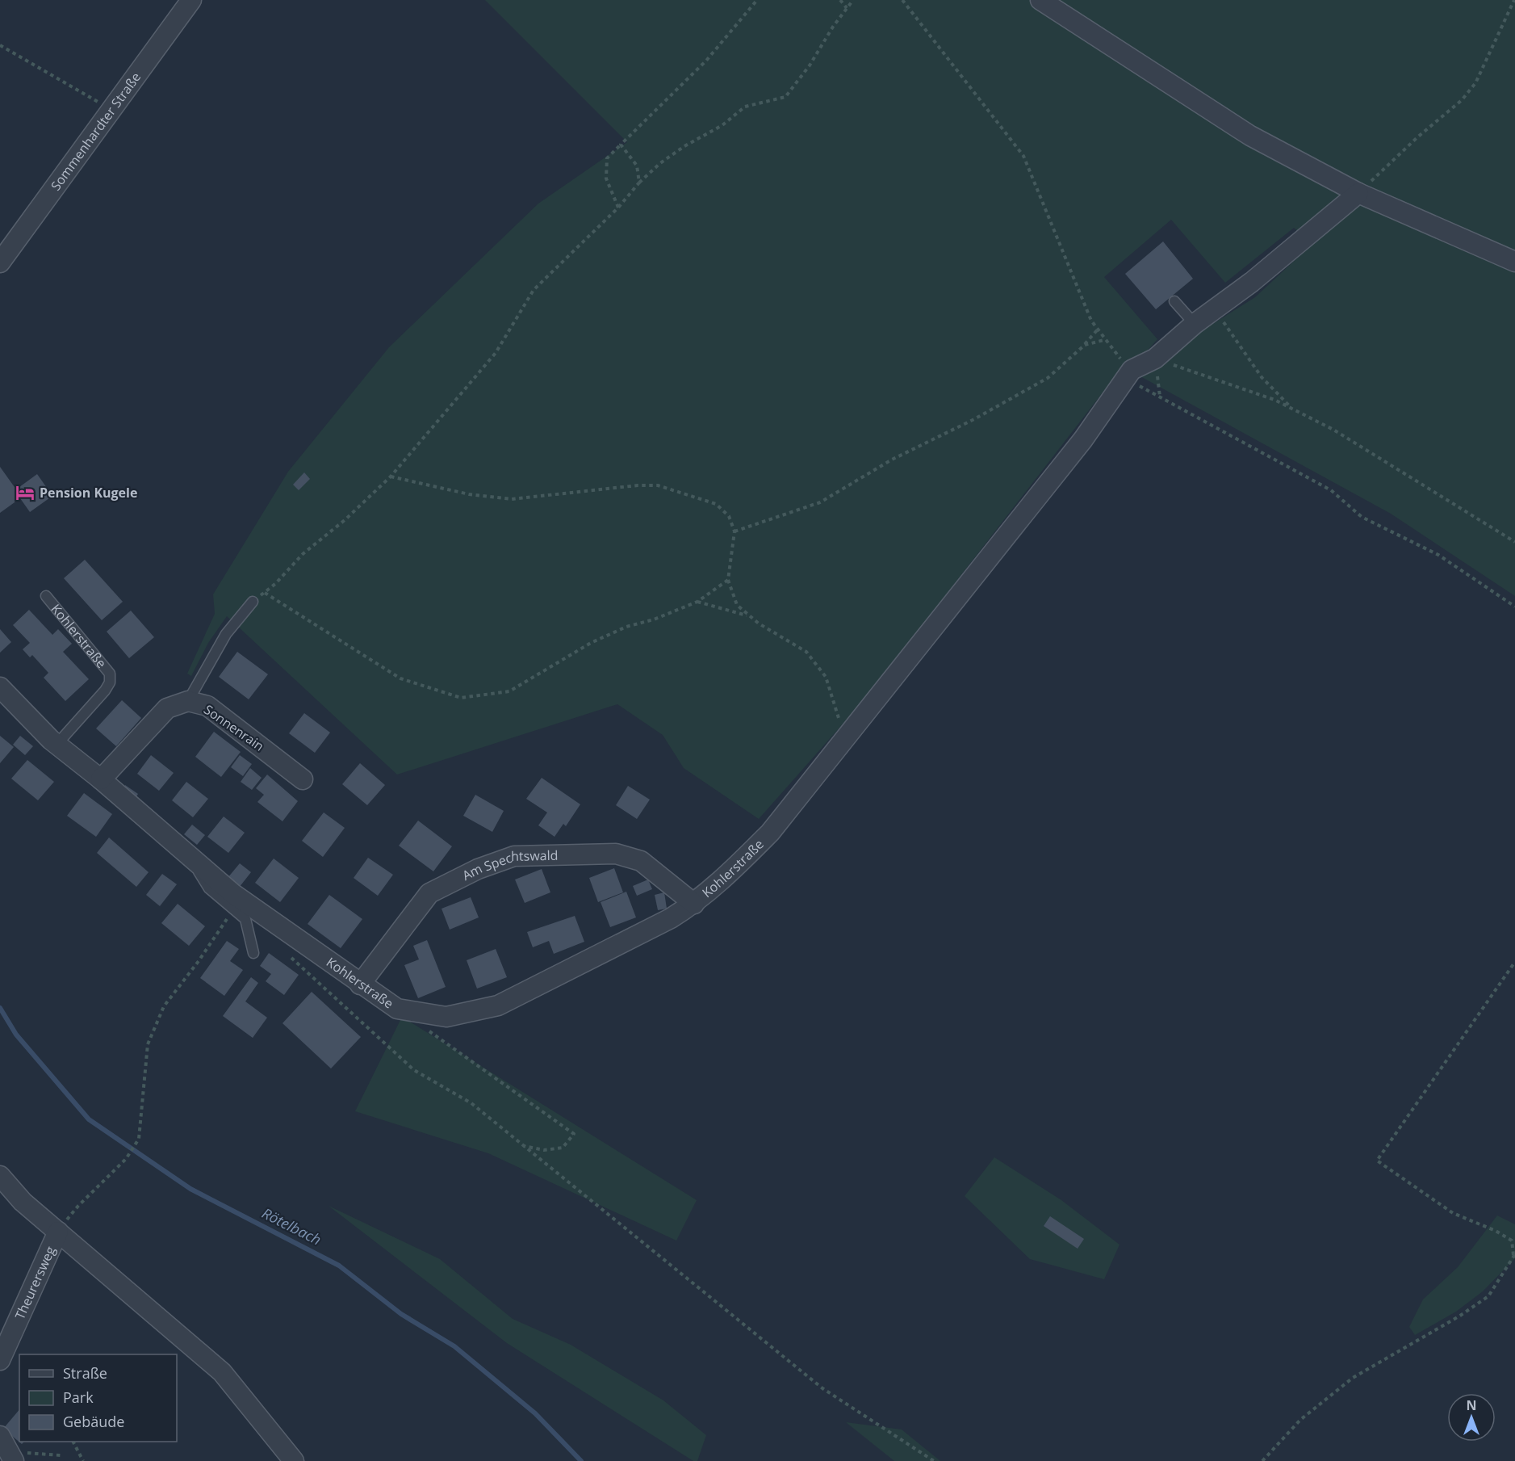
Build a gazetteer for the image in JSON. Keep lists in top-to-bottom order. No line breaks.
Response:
{"streets":{"street":["Sommenhardter Straße","Kohlerstraße","Sonnenrain","Am Spechtswald","Theurersweg"]},"crossings":[["Kohlerstraße","Sonnenrain"],["Kohlerstraße","Am Spechtswald"]],"water":["Rötelbach"],"places":{"hotel":["Pension Kugele"]},"legend":["Straße","Park","Gebäude"],"north":"top"}
